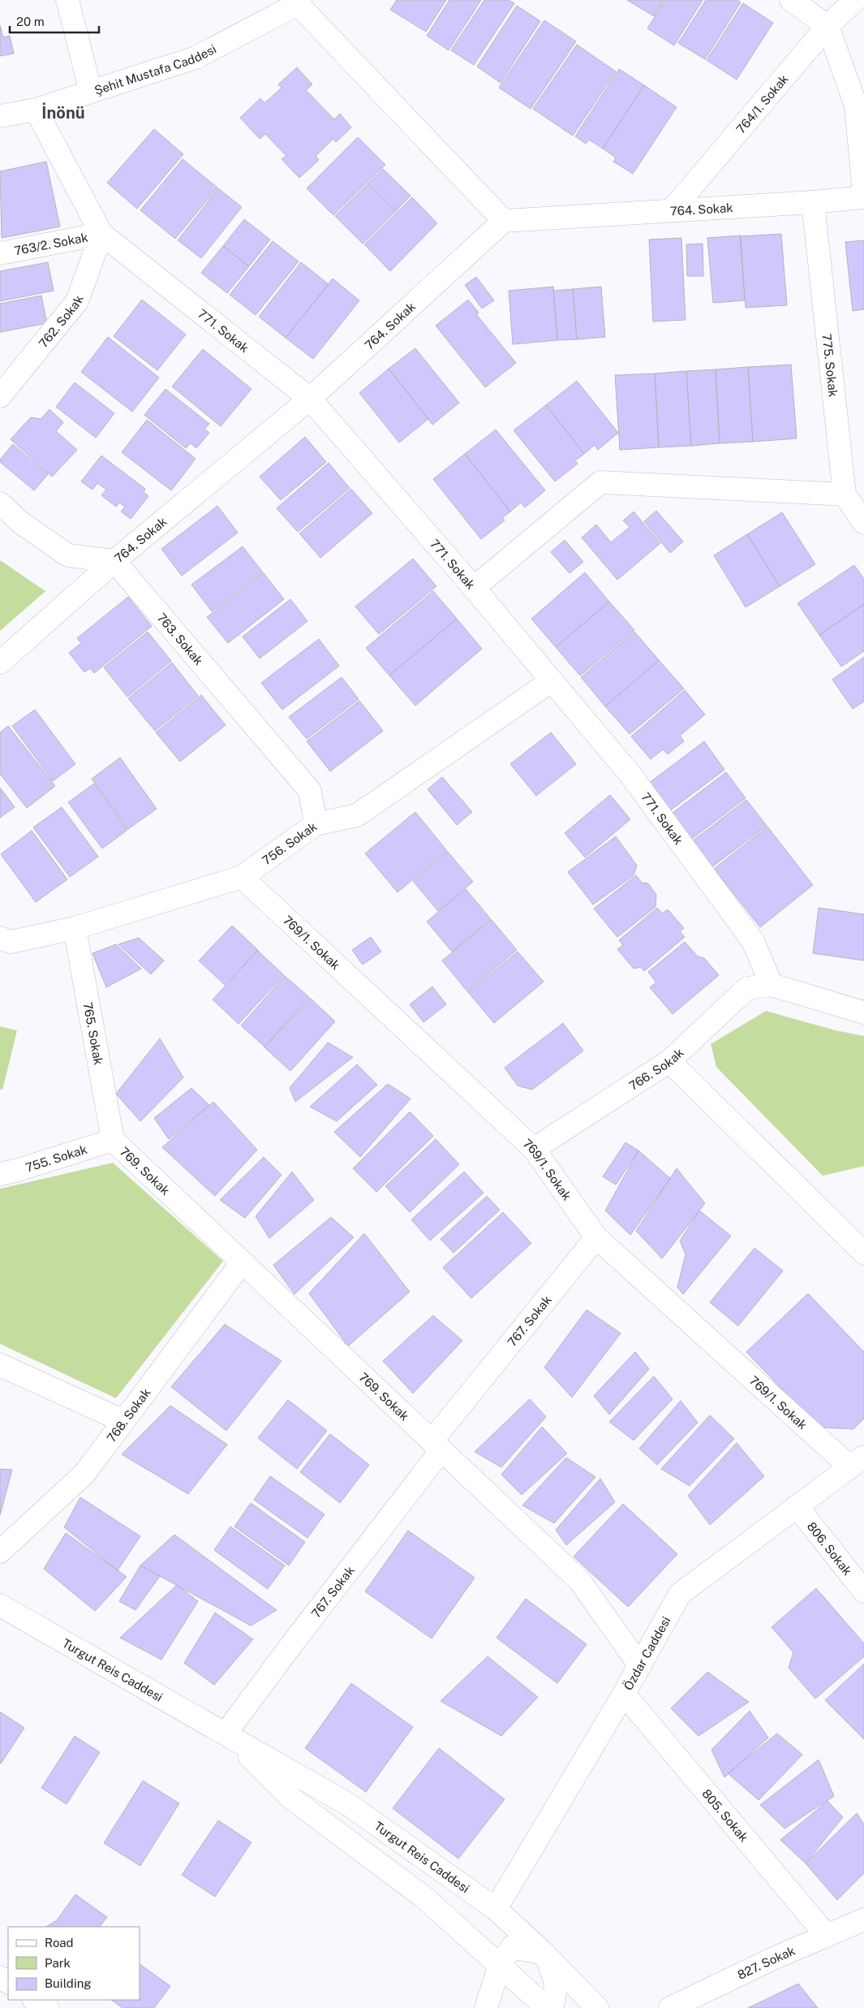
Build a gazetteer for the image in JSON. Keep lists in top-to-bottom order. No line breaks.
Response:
{"streets":{"street":["Şehit Mustafa Caddesi","764/1. Sokak","764. Sokak","763/2. Sokak","762. Sokak","771. Sokak","775. Sokak","763. Sokak","756. Sokak","769/1. Sokak","765. Sokak","766. Sokak","755. Sokak","769. Sokak","767. Sokak","768. Sokak","806. Sokak","Özdar Caddesi","Turgut Reis Caddesi","805. Sokak","827. Sokak"]},"crossings":[["Şehit Mustafa Caddesi","771. Sokak"],["764/1. Sokak","764. Sokak"],["764. Sokak","771. Sokak"],["764. Sokak","775. Sokak"],["764. Sokak","763. Sokak"],["763/2. Sokak","762. Sokak"],["763/2. Sokak","771. Sokak"],["762. Sokak","771. Sokak"],["771. Sokak","756. Sokak"],["771. Sokak","766. Sokak"],["763. Sokak","756. Sokak"],["756. Sokak","769/1. Sokak"],["756. Sokak","765. Sokak"],["769/1. Sokak","766. Sokak"],["769/1. Sokak","767. Sokak"],["769/1. Sokak","Özdar Caddesi"],["765. Sokak","755. Sokak"],["765. Sokak","769. Sokak"],["755. Sokak","769. Sokak"],["769. Sokak","767. Sokak"],["769. Sokak","768. Sokak"],["769. Sokak","Özdar Caddesi"],["767. Sokak","Turgut Reis Caddesi"],["806. Sokak","Özdar Caddesi"],["Özdar Caddesi","Turgut Reis Caddesi"],["Özdar Caddesi","805. Sokak"],["805. Sokak","827. Sokak"]],"districts":["İnönü"],"legend":["Road","Park","Building"],"scale_bar":"20 m"}
